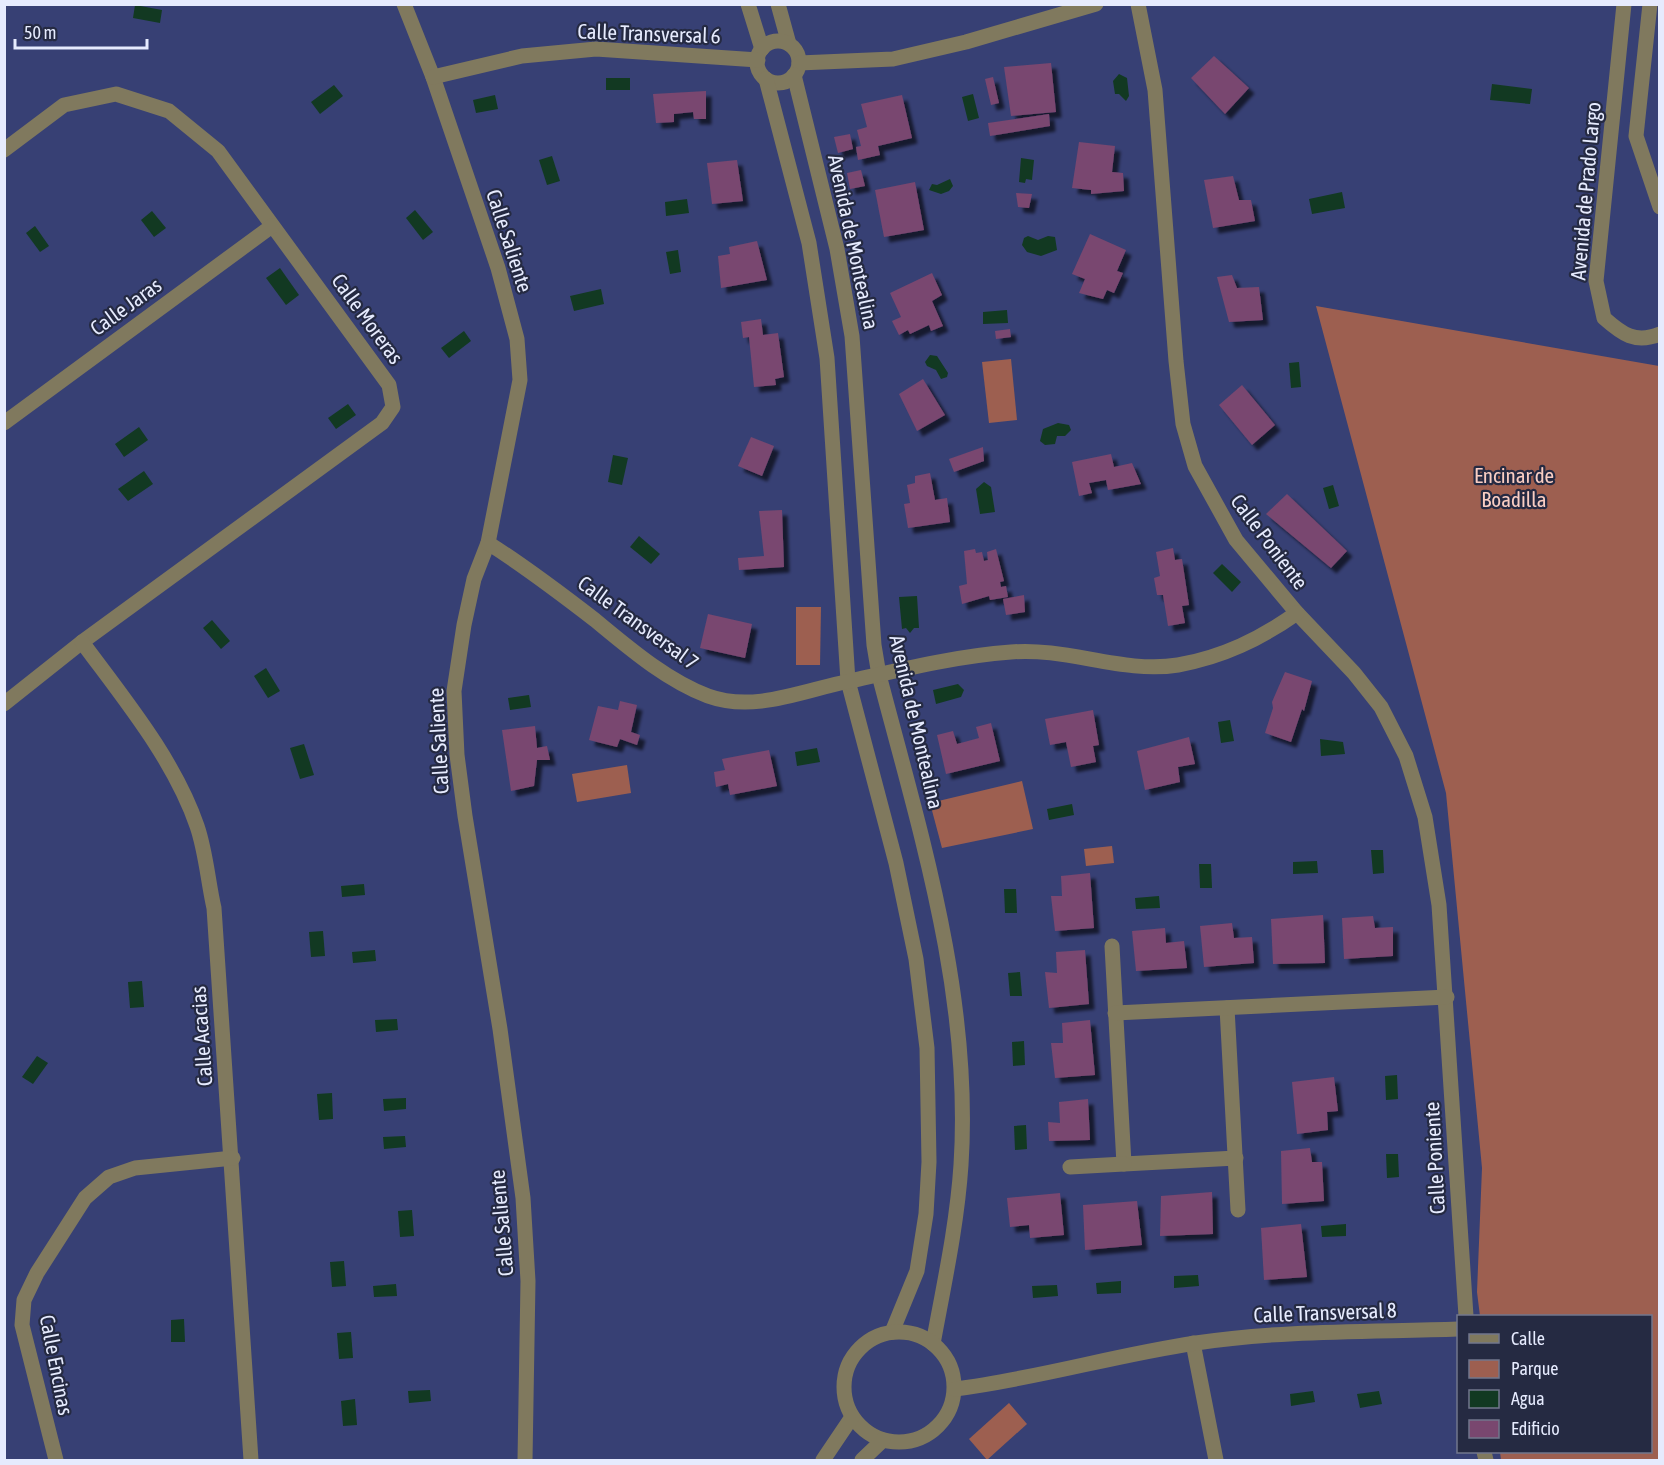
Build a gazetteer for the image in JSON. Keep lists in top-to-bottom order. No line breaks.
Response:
{"streets":{"street":["Calle Transversal 6","Avenida de Prado Largo","Calle Saliente","Avenida de Montealina","Calle Jaras","Calle Moreras","Calle Poniente","Calle Transversal 7","Calle Acacias","Calle Transversal 8","Calle Encinas"]},"crossings":[["Calle Transversal 6","Calle Saliente"],["Calle Transversal 6","Avenida de Montealina"],["Calle Saliente","Calle Transversal 7"],["Avenida de Montealina","Calle Transversal 7"],["Avenida de Montealina","Calle Transversal 8"],["Calle Jaras","Calle Moreras"],["Calle Moreras","Calle Acacias"],["Calle Poniente","Calle Transversal 7"],["Calle Acacias","Calle Encinas"]],"parks":["Encinar de Boadilla"],"legend":["Calle","Parque","Agua","Edificio"],"scale_bar":"50 m"}
